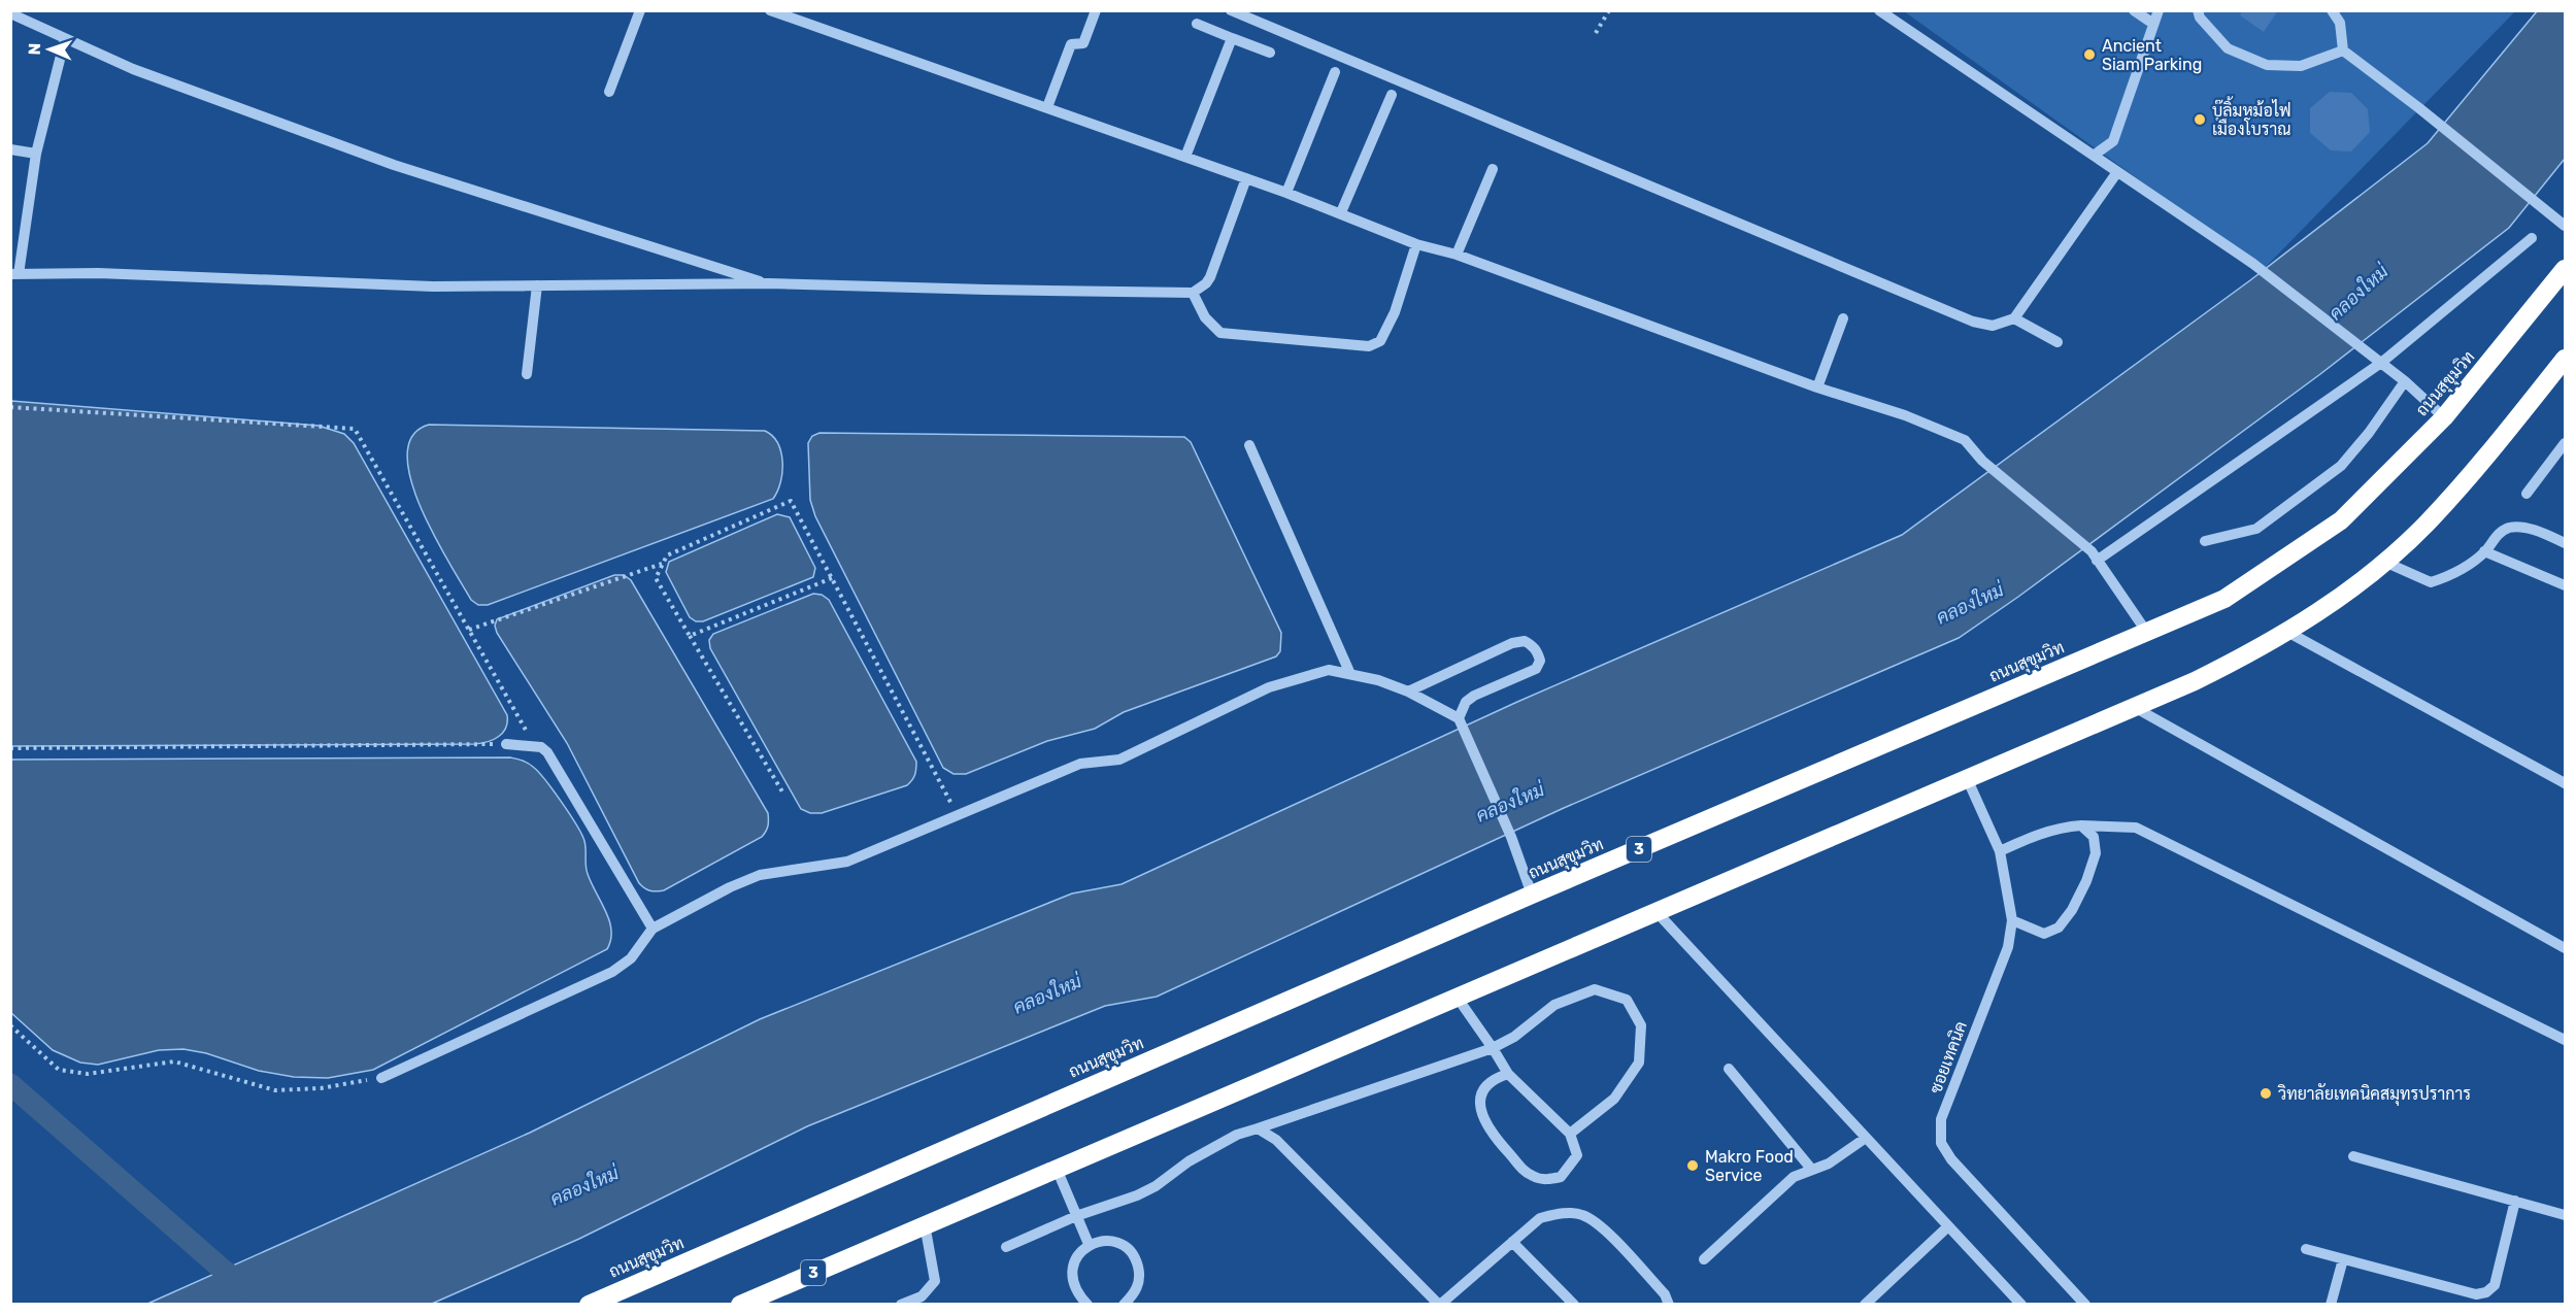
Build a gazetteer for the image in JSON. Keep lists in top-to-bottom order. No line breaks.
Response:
{"streets":{"highway":["ถนนสุขุมวิท","3"],"street":["ซอยเทคนิค"]},"crossings":[["3","ซอยเทคนิค"]],"water":["คลองใหม่"],"places":["Ancient Siam Parking","บู๊ลิ้มหม้อไฟ เมืองโบราณ","วิทยาลัยเทคนิคสมุทรปราการ","Makro Food Service"],"north":"left"}
